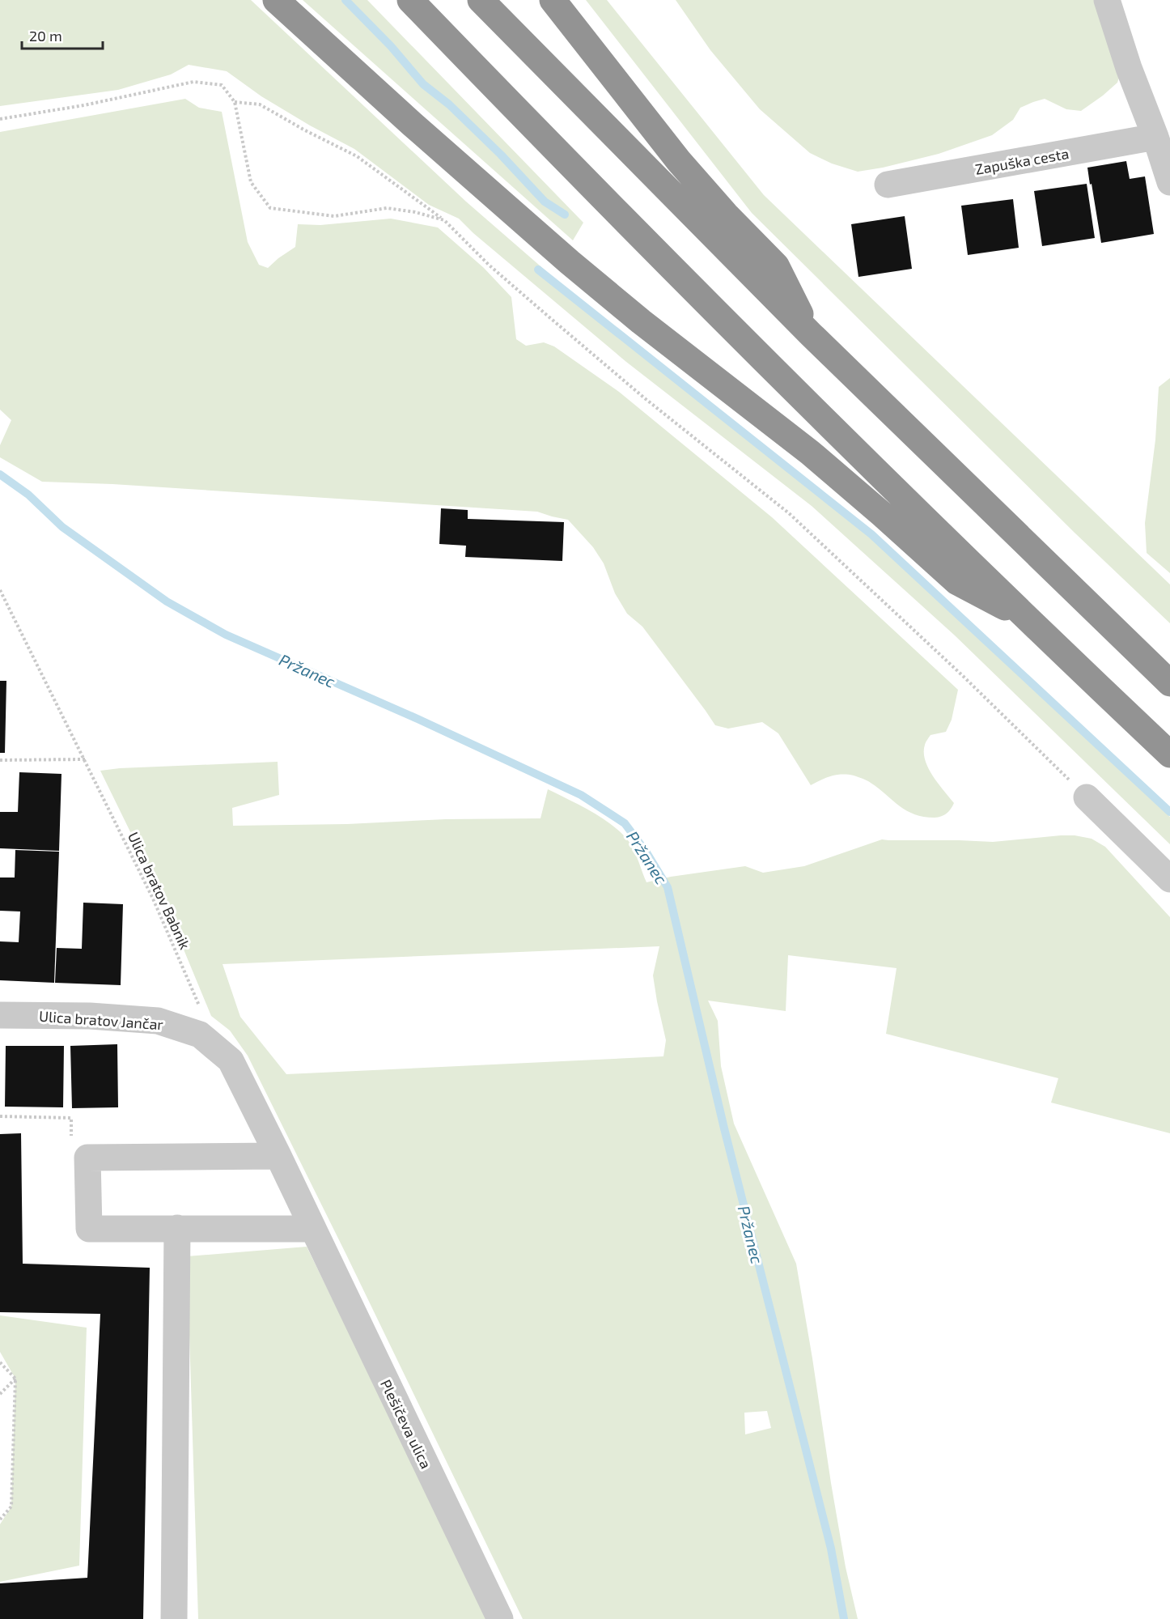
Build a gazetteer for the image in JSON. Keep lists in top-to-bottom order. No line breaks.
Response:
{"streets":{"street":["Zapuška cesta","Ulica bratov Jančar","Plešičeva ulica"],"path":["Ulica bratov Babnik"]},"crossings":[["Ulica bratov Babnik","Ulica bratov Jančar"],["Ulica bratov Babnik","Plešičeva ulica"],["Ulica bratov Jančar","Plešičeva ulica"]],"water":["Pržanec"],"scale_bar":"20 m"}
